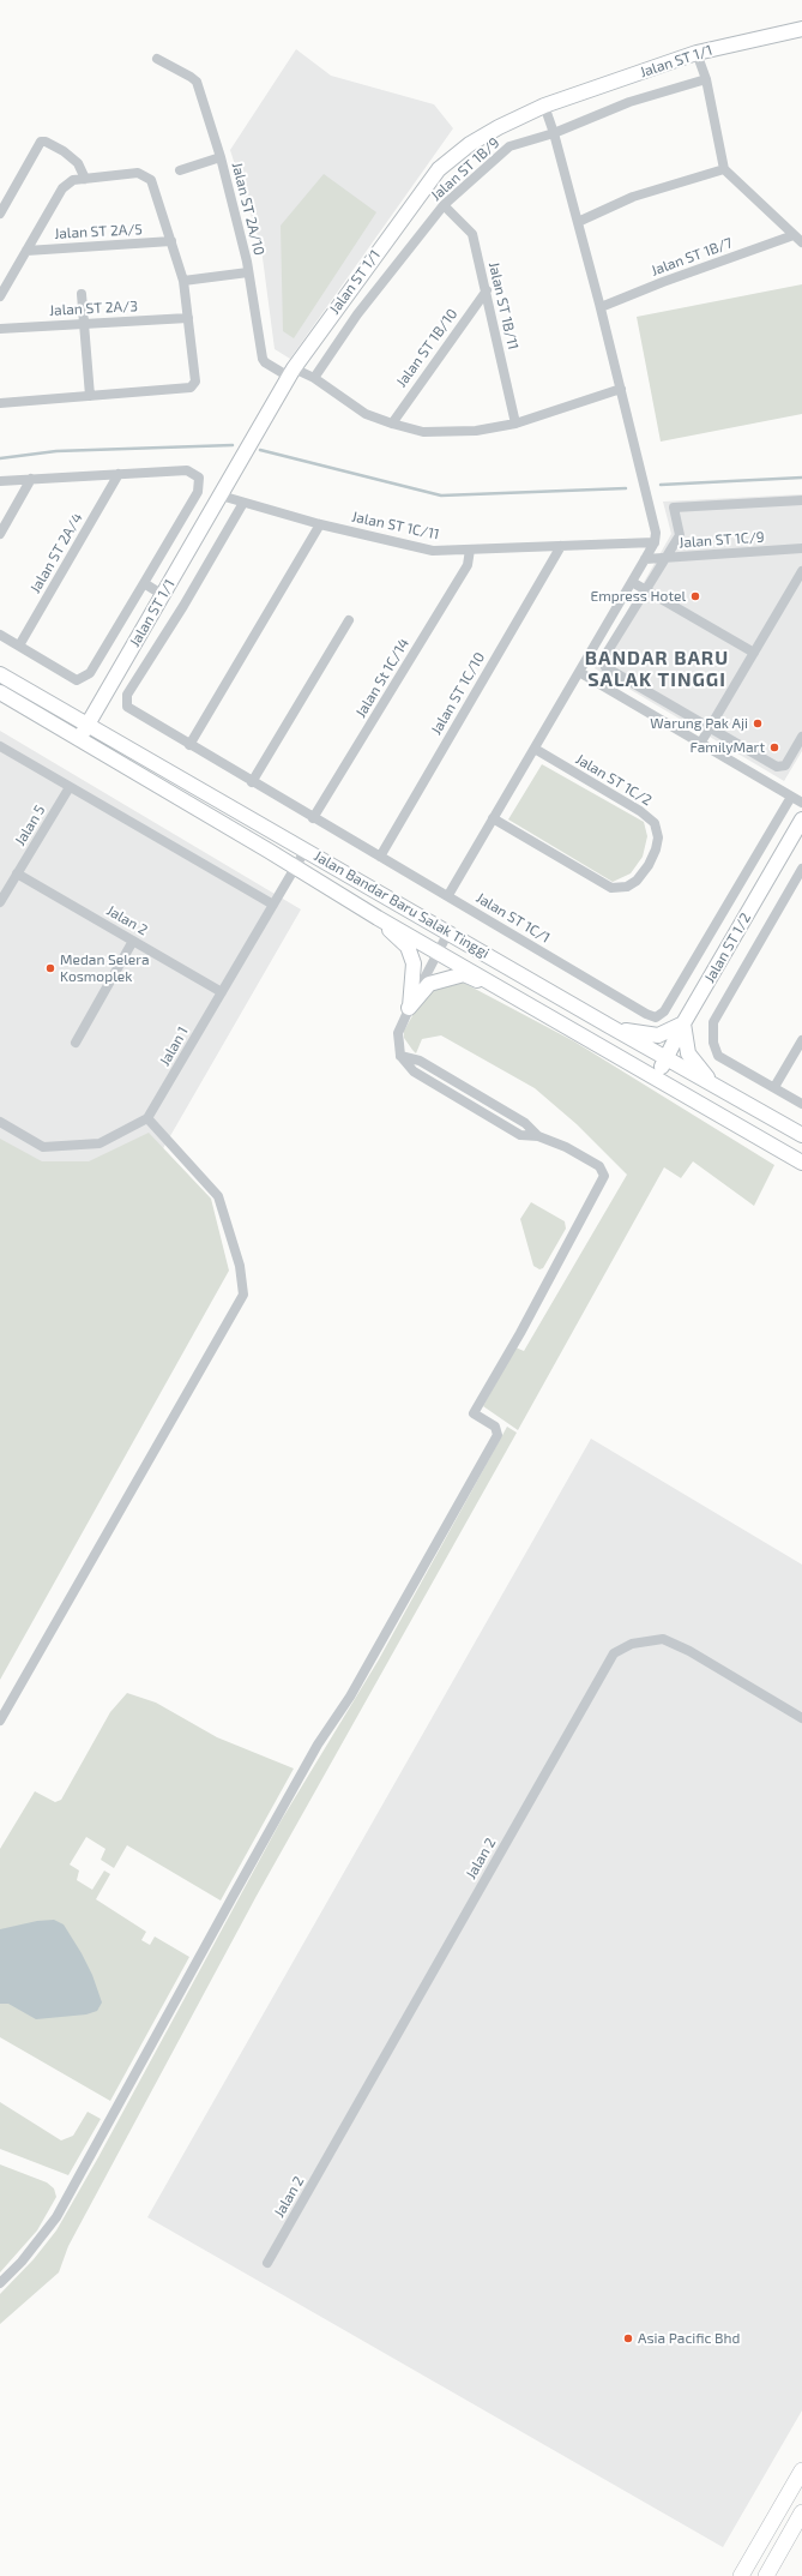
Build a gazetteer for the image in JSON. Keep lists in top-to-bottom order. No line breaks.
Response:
{"streets":{"main road":["Jalan ST 1/1","Jalan Bandar Baru Salak Tinggi","Jalan ST 1/2"],"street":["Jalan ST 1B/9","Jalan ST 2A/10","Jalan ST 2A/5","Jalan ST 1B/7","Jalan ST 1B/11","Jalan ST 2A/3","Jalan ST 1B/10","Jalan ST 1C/11","Jalan ST 1C/9","Jalan ST 2A/4","Jalan St 1C/14","Jalan ST 1C/10","Jalan ST 1C/2","Jalan 5","Jalan ST 1C/1","Jalan 2","Jalan 1"]},"crossings":[["Jalan ST 1/1","Jalan ST 2A/10"],["Jalan ST 1/1","Jalan ST 1C/11"],["Jalan ST 1/1","Jalan Bandar Baru Salak Tinggi"],["Jalan ST 1B/9","Jalan ST 2A/10"],["Jalan ST 1B/9","Jalan ST 1B/11"],["Jalan ST 2A/10","Jalan ST 1B/11"],["Jalan ST 2A/10","Jalan ST 1B/10"],["Jalan ST 1B/11","Jalan ST 1B/10"],["Jalan ST 1C/11","Jalan St 1C/14"],["Jalan ST 1C/11","Jalan ST 1C/10"],["Jalan ST 1C/11","Jalan ST 1C/1"],["Jalan St 1C/14","Jalan ST 1C/1"],["Jalan ST 1C/10","Jalan ST 1C/1"],["Jalan 5","Jalan 2"],["Jalan Bandar Baru Salak Tinggi","Jalan ST 1/2"],["Jalan Bandar Baru Salak Tinggi","Jalan 1"],["Jalan 2","Jalan 1"]],"districts":["BANDAR BARU SALAK TINGGI"],"places":["Empress Hotel","Warung Pak Aji","FamilyMart","Medan Selera Kosmoplek","Asia Pacific Bhd"]}
